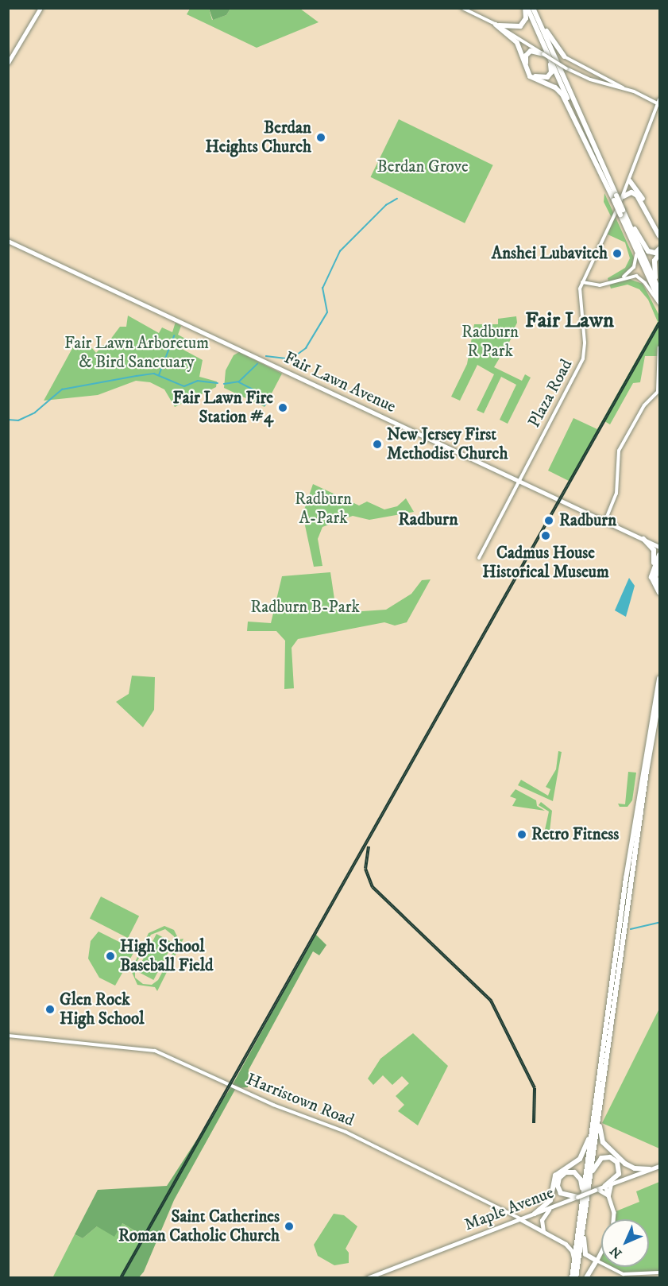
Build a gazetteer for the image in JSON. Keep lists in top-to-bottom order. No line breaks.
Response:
{"streets":{"main road":["Fair Lawn Avenue","Harristown Road","Maple Avenue"],"street":["Plaza Road"]},"crossings":[["Fair Lawn Avenue","Plaza Road"],["Harristown Road","Maple Avenue"]],"districts":["Fair Lawn","Radburn"],"parks":["Berdan Grove","Radburn R Park","Fair Lawn Arboretum & Bird Sanctuary","Radburn A-Park","Radburn B-Park"],"places":["Berdan Heights Church","Anshei Lubavitch","Fair Lawn Fire Station #4","New Jersey First Methodist Church","Radburn","Cadmus House Historical Museum","Retro Fitness","High School Baseball Field","Glen Rock High School","Saint Catherines Roman Catholic Church"],"north":"bottom left"}
